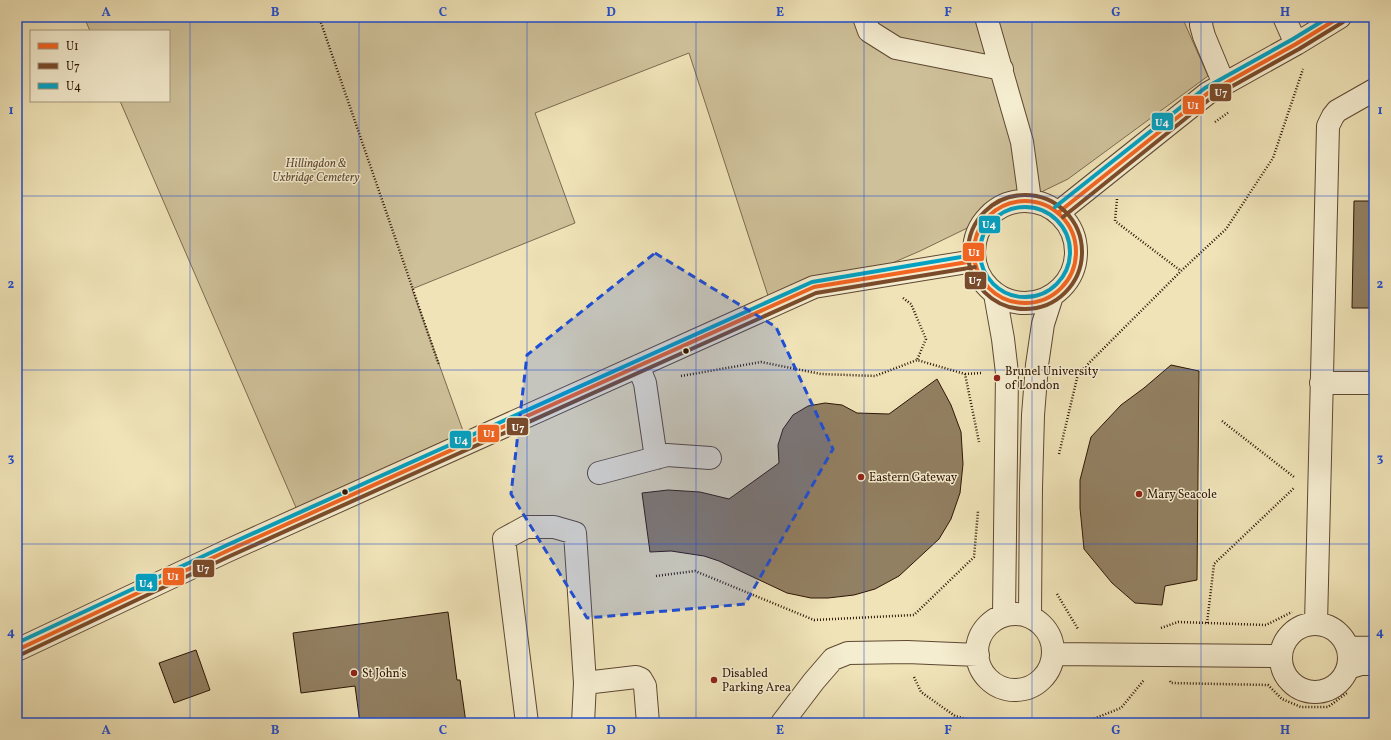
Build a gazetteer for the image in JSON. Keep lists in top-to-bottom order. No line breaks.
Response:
{"parks":["Hillingdon & Uxbridge Cemetery"],"places":["Brunel University of London","Eastern Gateway","Mary Seacole","St John's","Disabled Parking Area"],"lines":["transit line U1","transit line U4","transit line U7"],"legend":["U1","U7","U4"],"grid":{"columns":["A","B","C","D","E","F","G","H"],"rows":["1","2","3","4"]}}
